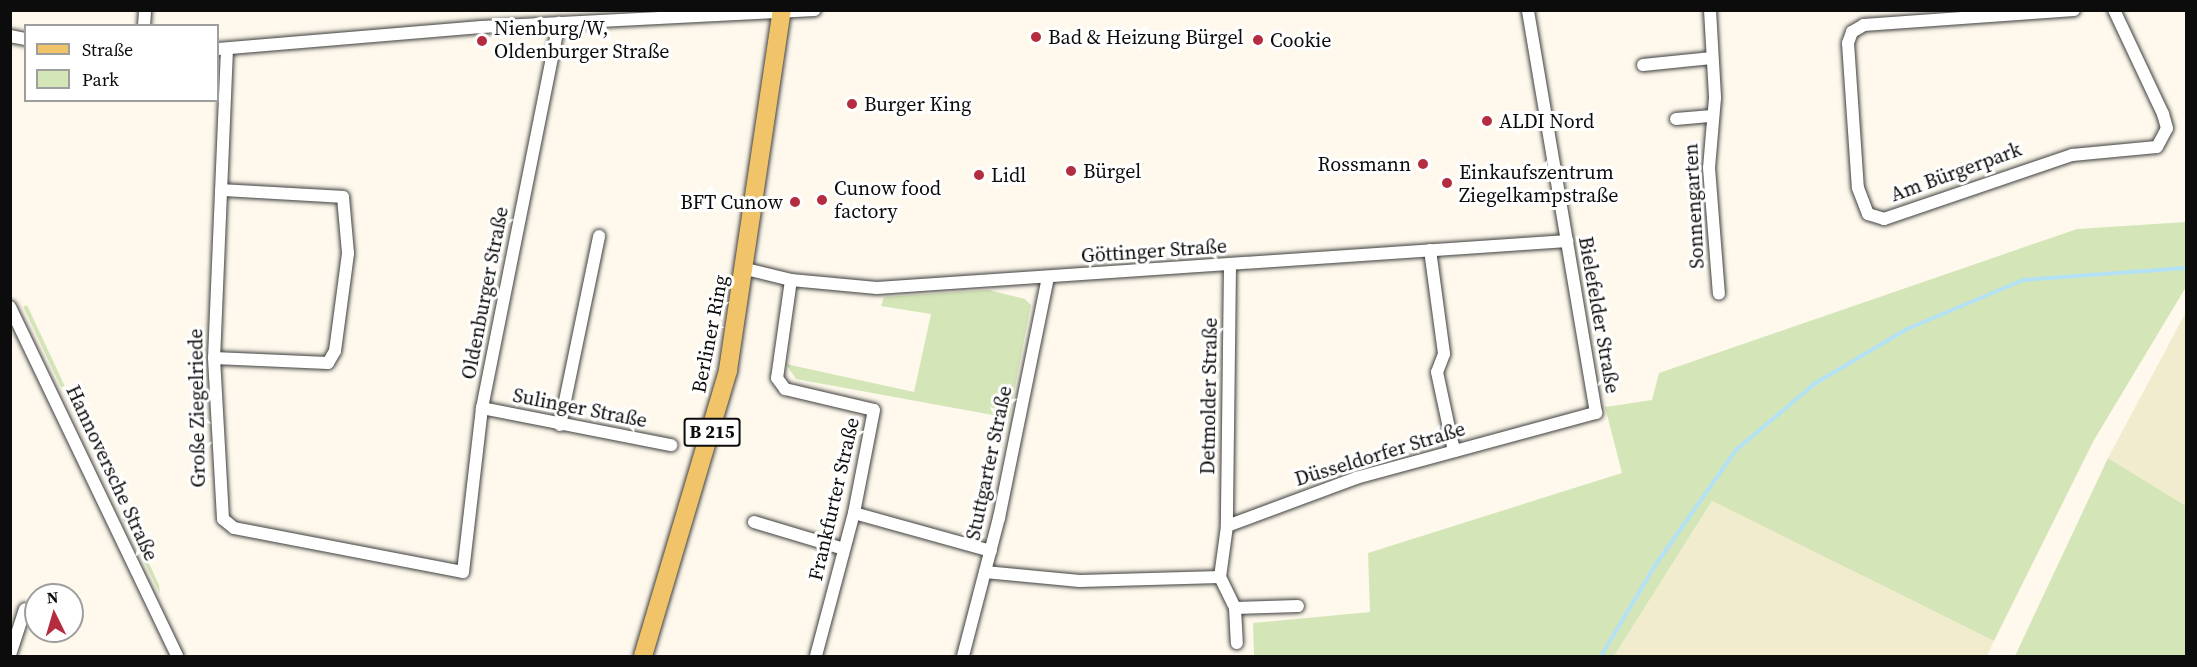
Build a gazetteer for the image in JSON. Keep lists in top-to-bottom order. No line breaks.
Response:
{"streets":{"main road":["Berliner Ring","B 215"],"street":["Am Bürgerpark","Sonnengarten","Göttinger Straße","Oldenburger Straße","Bielefelder Straße","Detmolder Straße","Große Ziegelriede","Sulinger Straße","Düsseldorfer Straße","Stuttgarter Straße","Hannoversche Straße","Frankfurter Straße"]},"crossings":[["Göttinger Straße","Bielefelder Straße"],["Göttinger Straße","Berliner Ring"],["Göttinger Straße","Detmolder Straße"],["Göttinger Straße","Stuttgarter Straße"],["Göttinger Straße","Frankfurter Straße"],["Oldenburger Straße","Große Ziegelriede"],["Oldenburger Straße","Sulinger Straße"],["Bielefelder Straße","Düsseldorfer Straße"],["Detmolder Straße","Düsseldorfer Straße"]],"places":["Bad & Heizung Bürgel","Cookie","Nienburg/W, Oldenburger Straße","Burger King","ALDI Nord","Rossmann","Bürgel","Lidl","Einkaufszentrum Ziegelkampstraße","Cunow food factory","BFT Cunow"],"legend":["Straße","Park"],"north":"top"}
